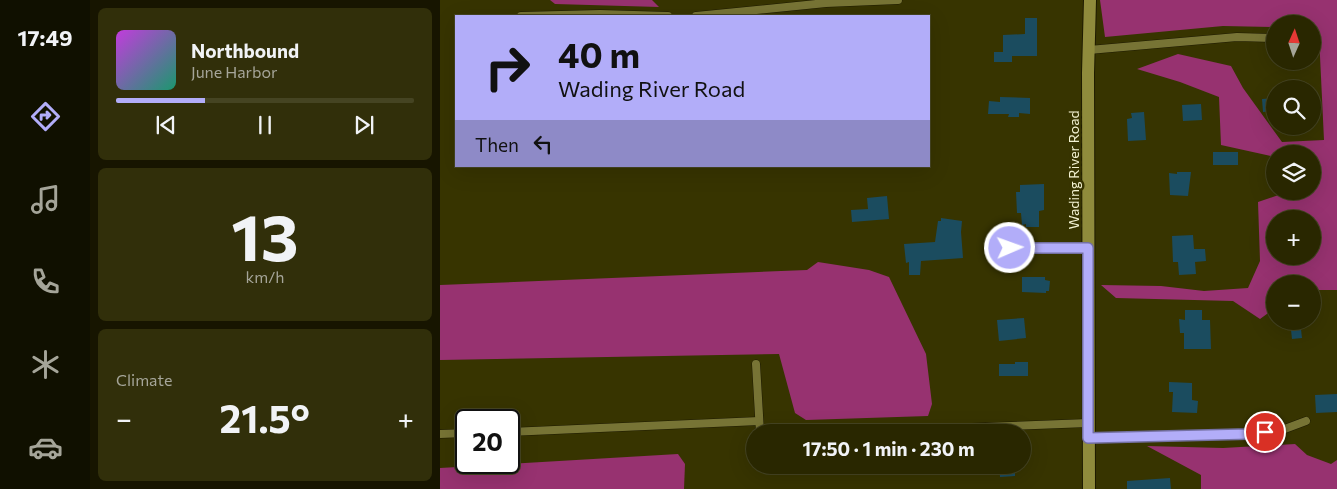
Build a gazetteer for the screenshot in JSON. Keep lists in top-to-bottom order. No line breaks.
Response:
{"streets":{"main road":["Wading River Road"]},"north":"top","page":{"tabs":"17:49","map_buttons":["+","−"],"turn":["40 m","Wading River Road"],"song":["Northbound","June Harbor"],"then":"Then","tile":[["13","km/h"],"Climate"],"heat":["−","21.5°","+"],"limit":"20","trip":"17:50 · 1 min · 230 m"}}
